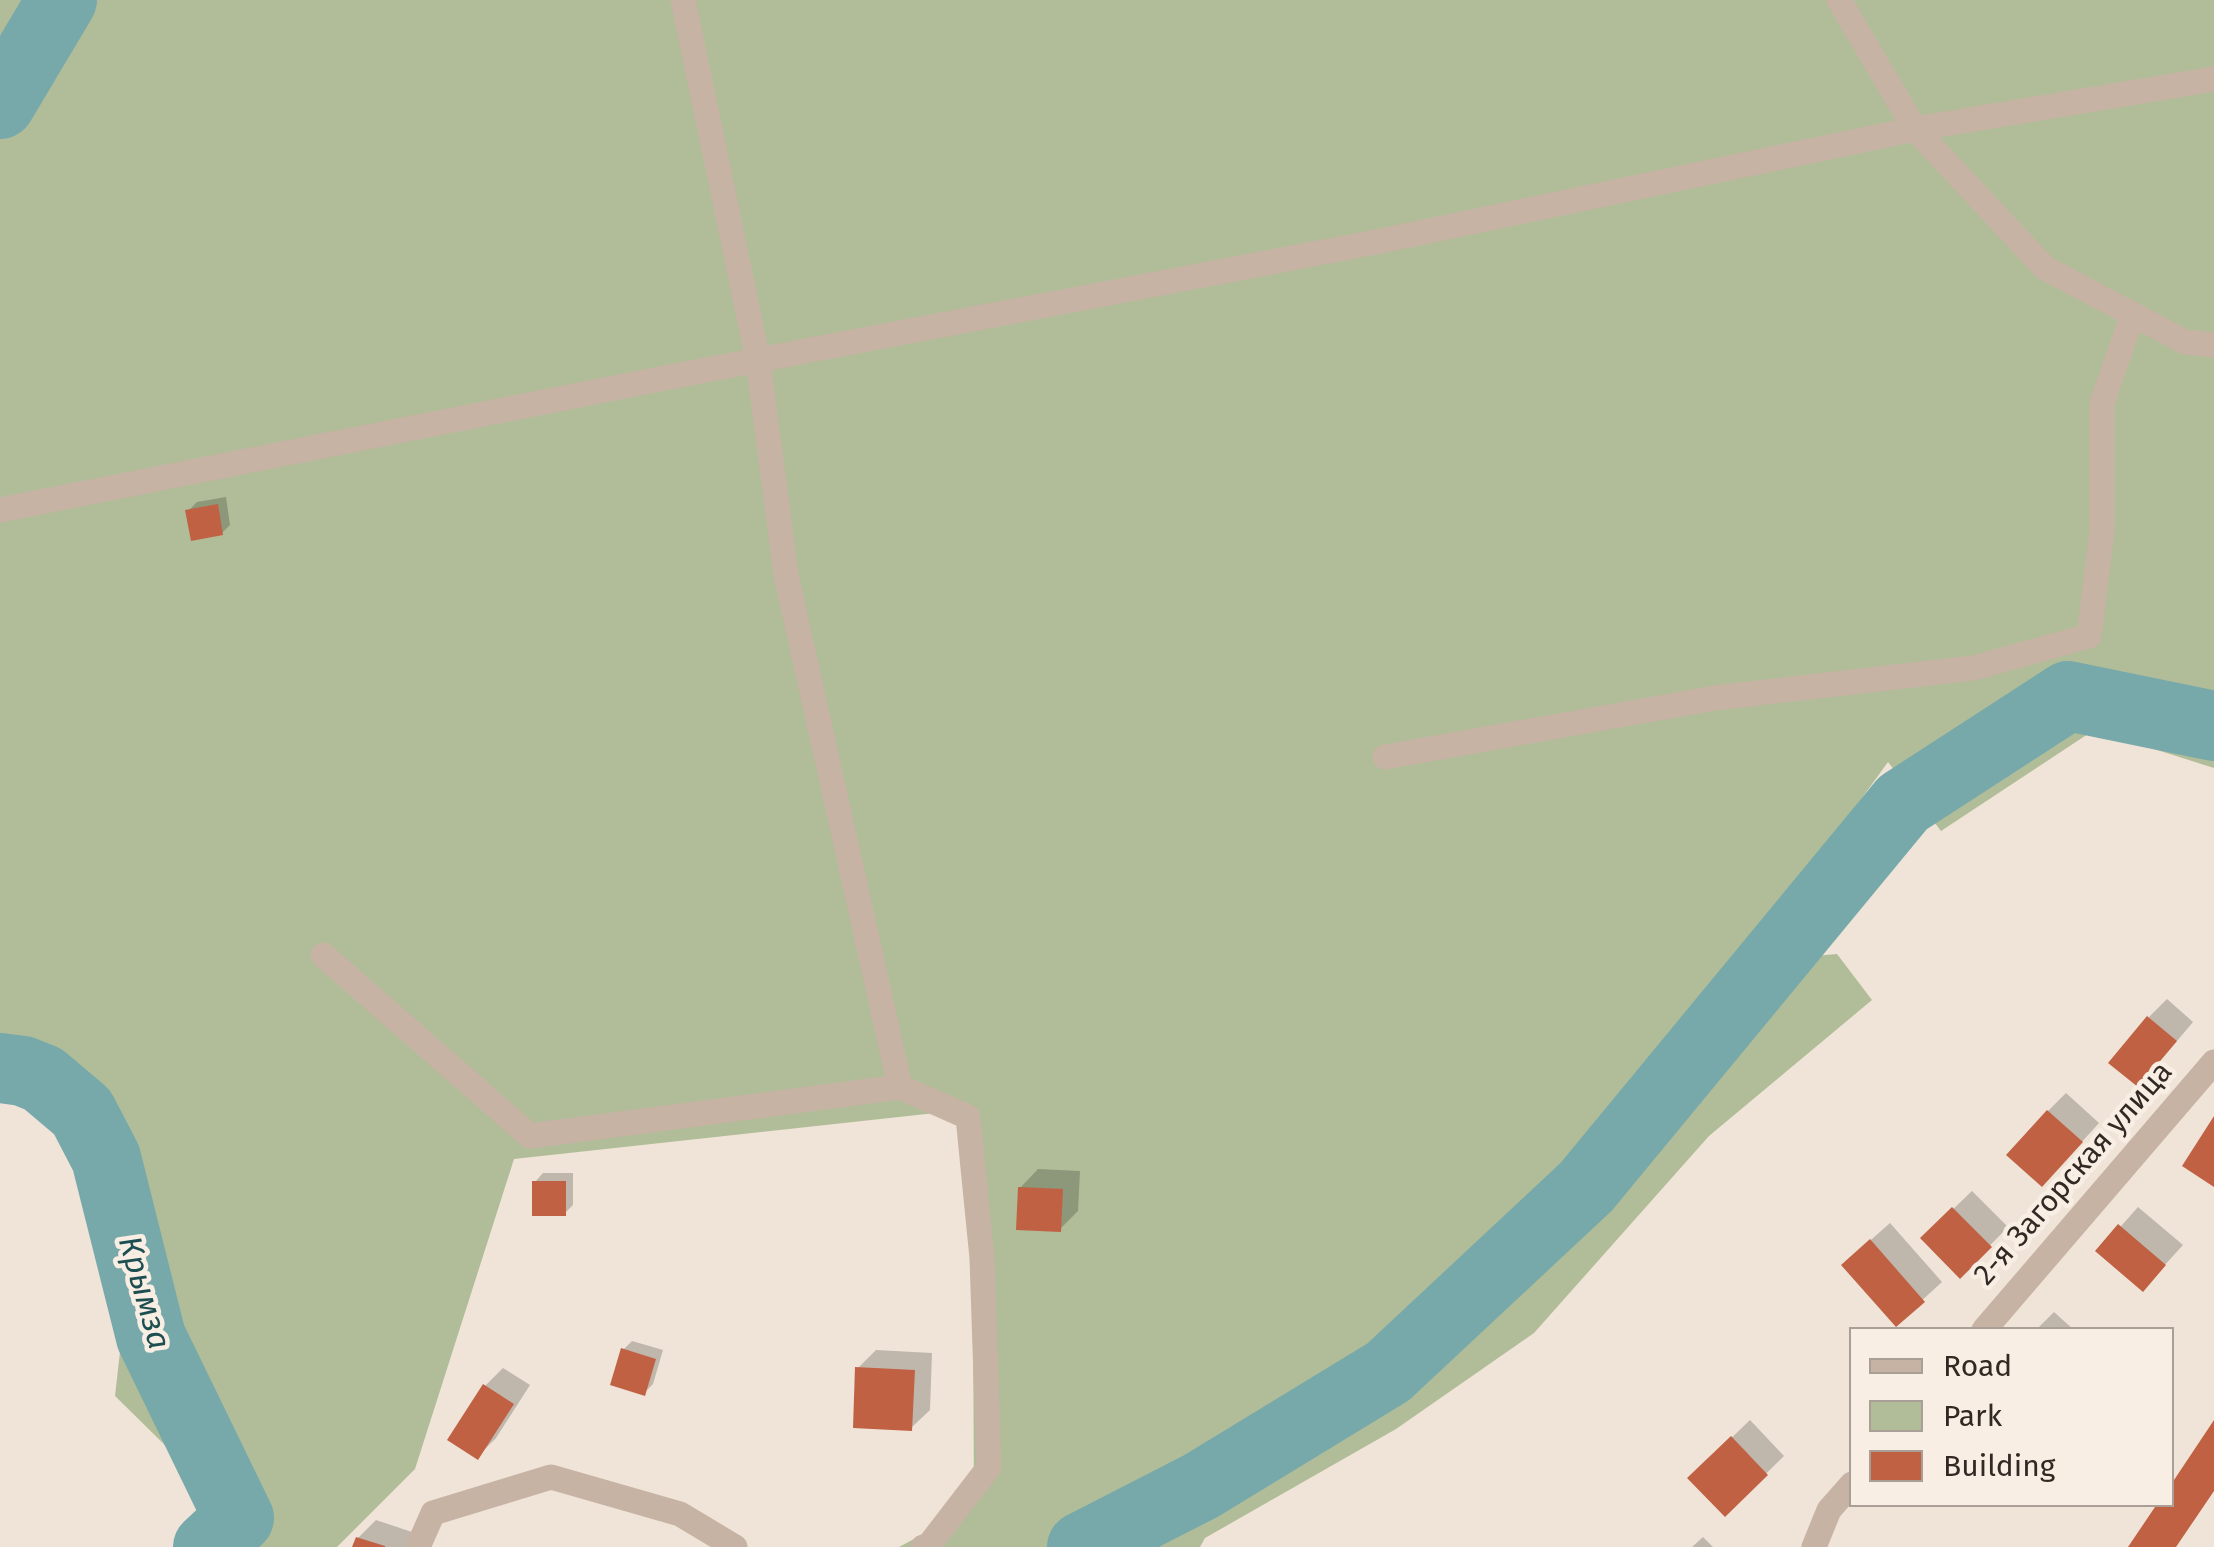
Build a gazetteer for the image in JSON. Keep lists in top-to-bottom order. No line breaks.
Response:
{"streets":{"street":["2-я Загорская улица"]},"water":["Крымза"],"legend":["Road","Park","Building"]}
